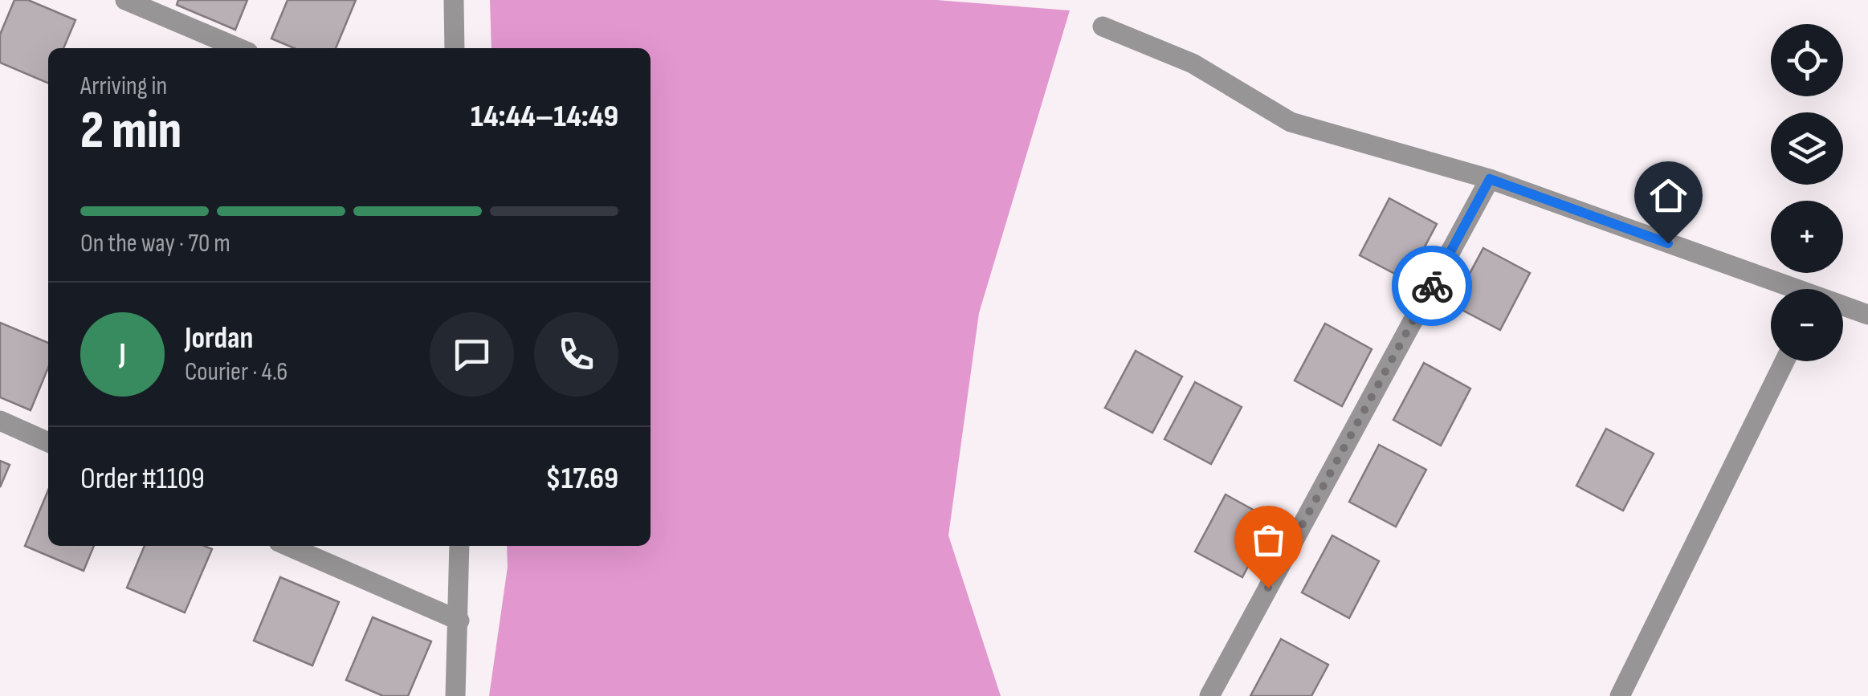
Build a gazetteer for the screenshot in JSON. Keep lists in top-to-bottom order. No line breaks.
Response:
{"page":{"map_buttons":["+","−"],"heading":["2 min","Arriving in","14:44–14:49"],"panel":["Jordan","Courier · 4.6","Order #1109","$17.69"],"bar":"On the way · 70 m","round":"J"}}
